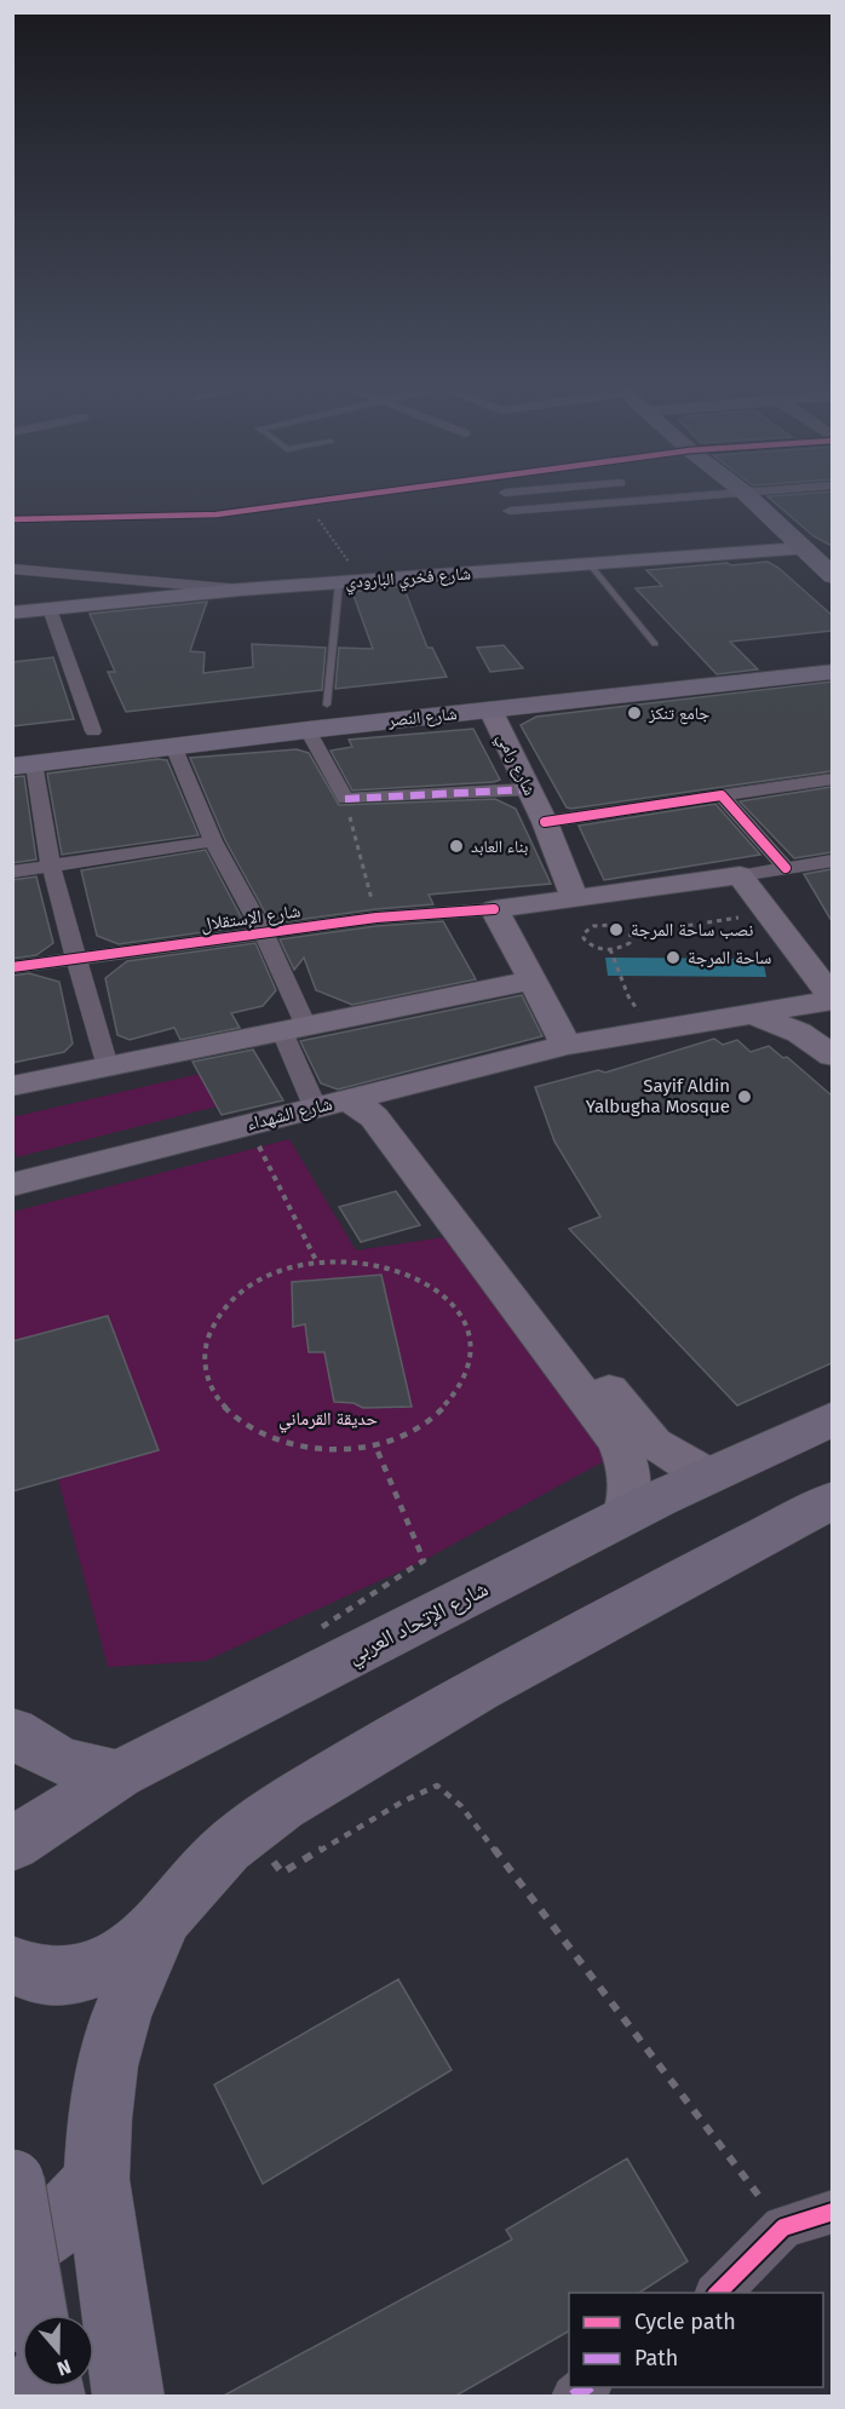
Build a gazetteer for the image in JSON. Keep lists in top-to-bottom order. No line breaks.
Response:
{"streets":{"highway":["شارع النصر","شارع الإتحاد العربي"],"main road":["شارع فخري البارودي","شارع رامي","شارع الشهداء"],"street":["شارع الإستقلال"]},"crossings":[["شارع النصر","شارع رامي"]],"parks":["حديقة القرماني"],"places":["جامع تنكز","بناء العابد","نصب ساحة المرجة","ساحة المرجة","Sayif Aldin Yalbugha Mosque"],"legend":["Cycle path","Path"],"north":"bottom"}
